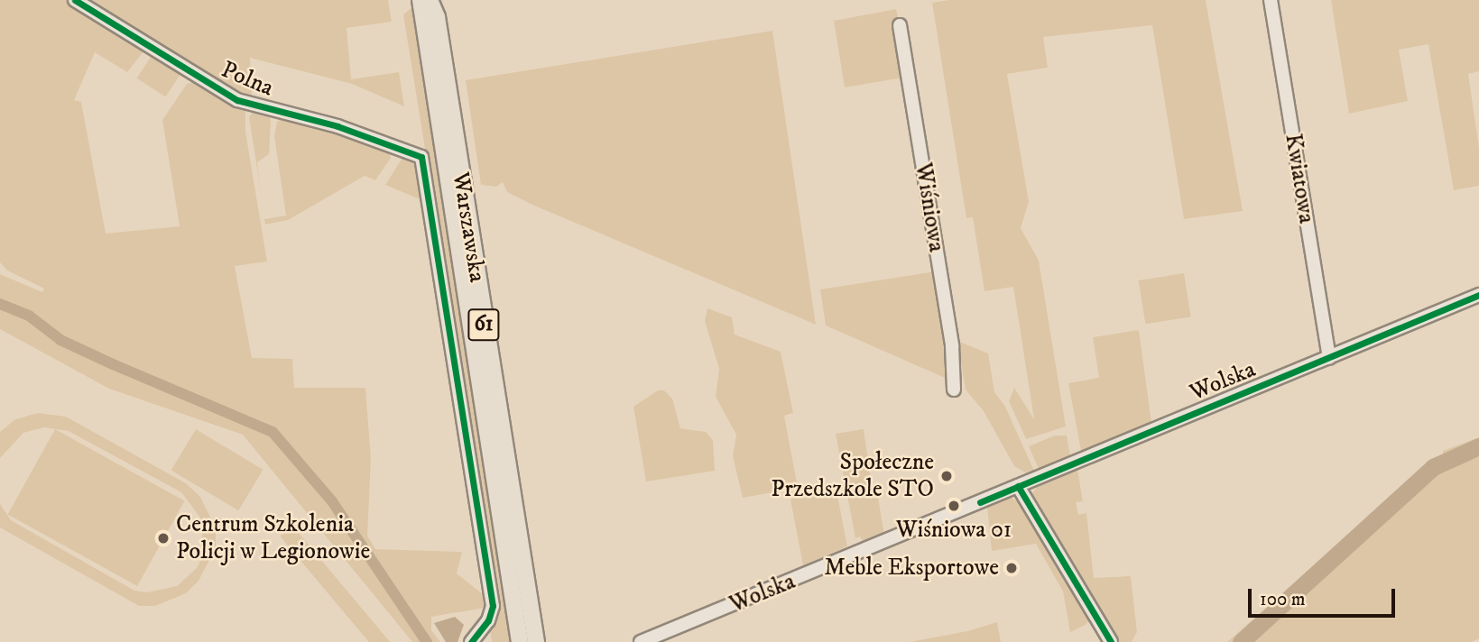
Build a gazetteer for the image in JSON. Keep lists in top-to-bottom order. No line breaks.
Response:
{"streets":{"main road":["Warszawska","61"],"street":["Polna","Kwiatowa","Wiśniowa","Wolska"]},"crossings":[["Kwiatowa","Wolska"]],"places":["Społeczne Przedszkole STO","Wiśniowa 01","Centrum Szkolenia Policji w Legionowie","Meble Eksportowe"],"scale_bar":"100 m"}
